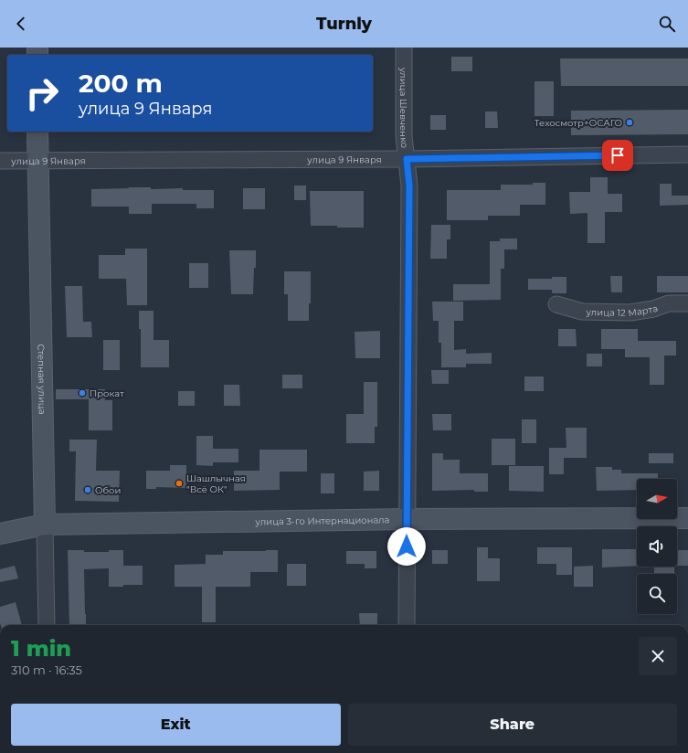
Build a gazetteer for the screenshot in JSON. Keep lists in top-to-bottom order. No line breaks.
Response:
{"streets":{"street":["улица Шевченко","улица 9 Января","улица 12 Марта","Степная улица","улица 3-го Интернационала"]},"crossings":[["улица Шевченко","улица 9 Января"],["улица Шевченко","улица 3-го Интернационала"],["улица 9 Января","Степная улица"],["Степная улица","улица 3-го Интернационала"]],"places":["Техосмотр+ОСАГО","Прокат","Шашлычная \"Всё ОК\"","Обои"],"north":"right","page":{"header":"Turnly","turn":["200 m","улица 9 Января"],"heading":["1 min","310 m · 16:35"],"buttons":["Exit","Share"]}}
